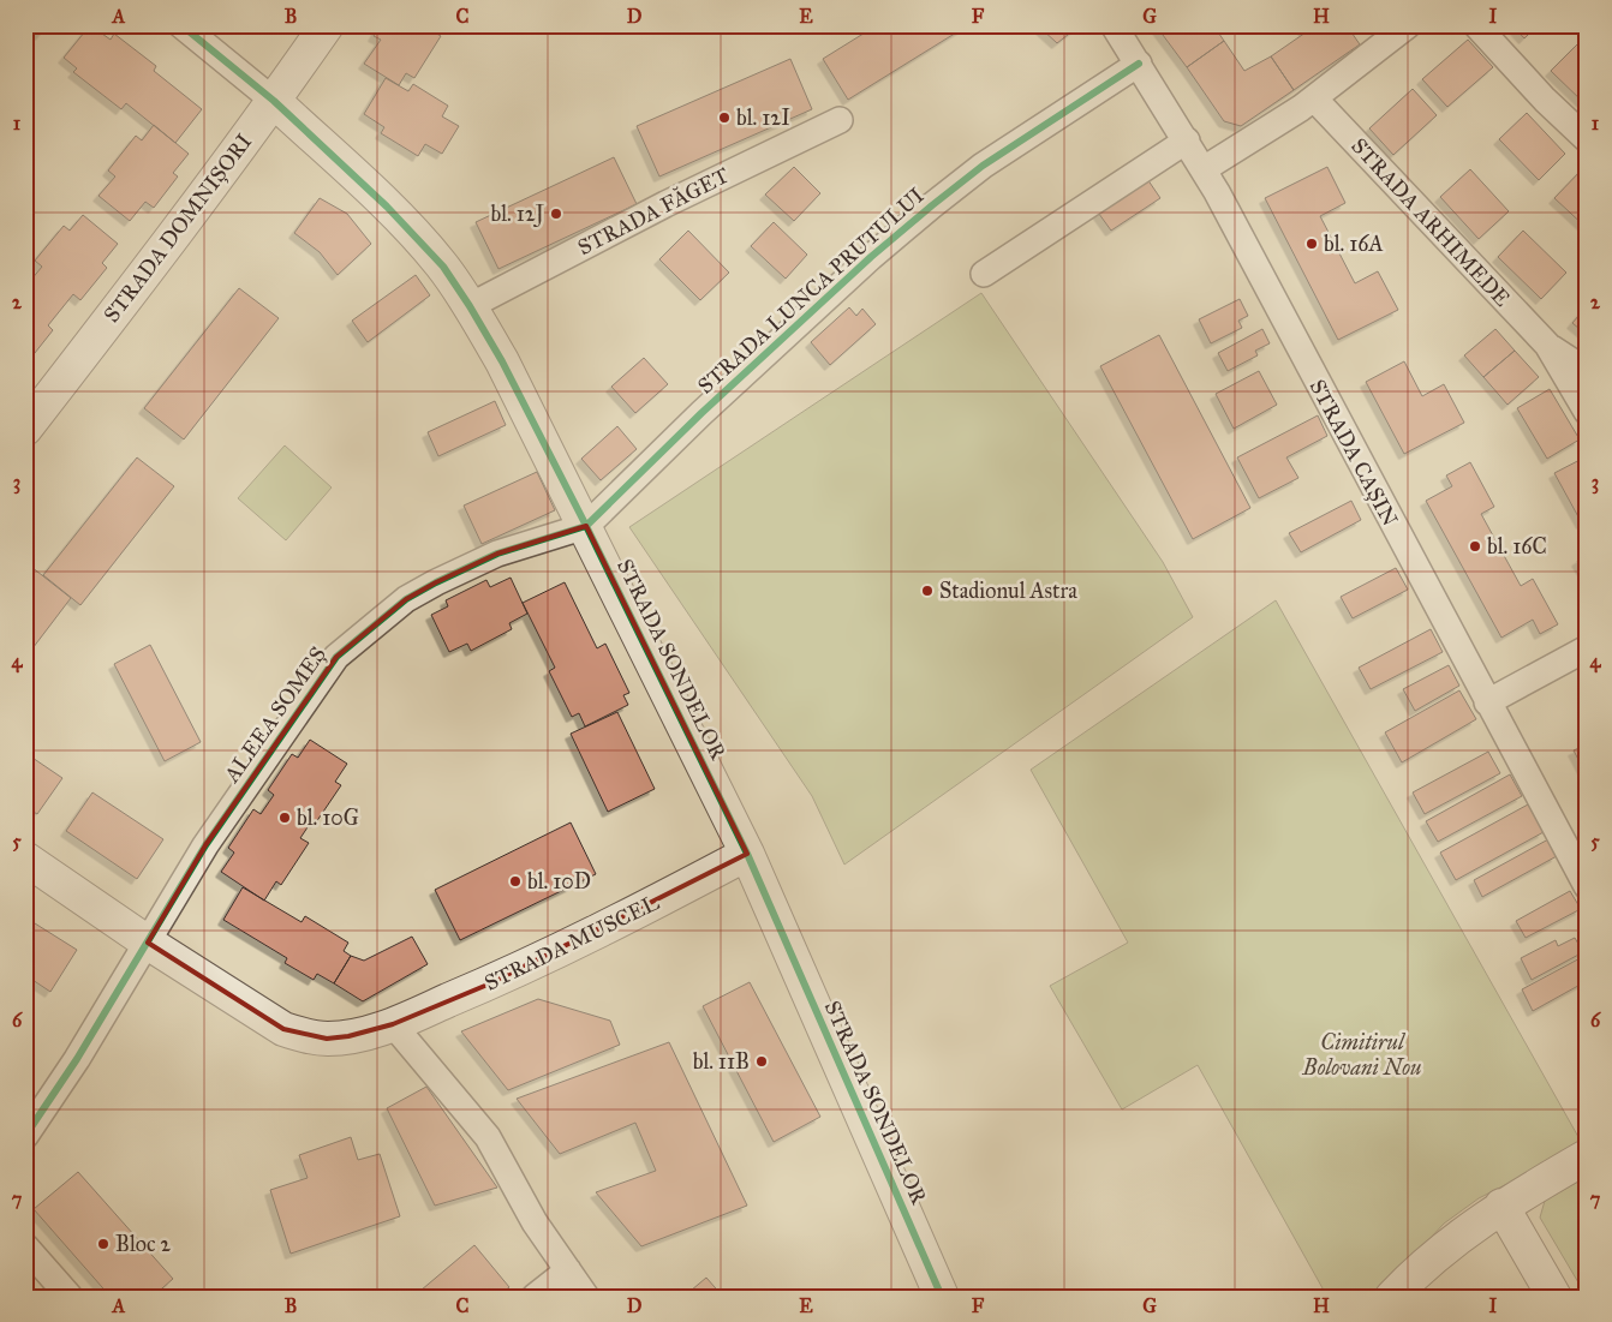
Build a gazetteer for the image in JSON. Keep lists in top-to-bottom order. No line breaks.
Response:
{"streets":{"street":["STRADA FĂGET","STRADA ARHIMEDE","STRADA DOMNIȘORI","STRADA LUNCA PRUTULUI","STRADA CAȘIN","STRADA SONDELOR","ALEEA SOMEȘ","STRADA MUSCEL"]},"crossings":[["STRADA FĂGET","STRADA SONDELOR"],["STRADA DOMNIȘORI","STRADA SONDELOR"],["STRADA LUNCA PRUTULUI","STRADA CAȘIN"],["STRADA LUNCA PRUTULUI","STRADA SONDELOR"],["STRADA LUNCA PRUTULUI","ALEEA SOMEȘ"],["STRADA SONDELOR","ALEEA SOMEȘ"],["STRADA SONDELOR","STRADA MUSCEL"],["ALEEA SOMEȘ","STRADA MUSCEL"]],"parks":["Cimitirul Bolovani Nou"],"places":["bl. 12I","bl. 12J","bl. 16A","bl. 16C","Stadionul Astra","bl. 10G","bl. 10D","bl. 11B","Bloc 2"],"grid":{"columns":["A","B","C","D","E","F","G","H","I"],"rows":["1","2","3","4","5","6","7"]}}
